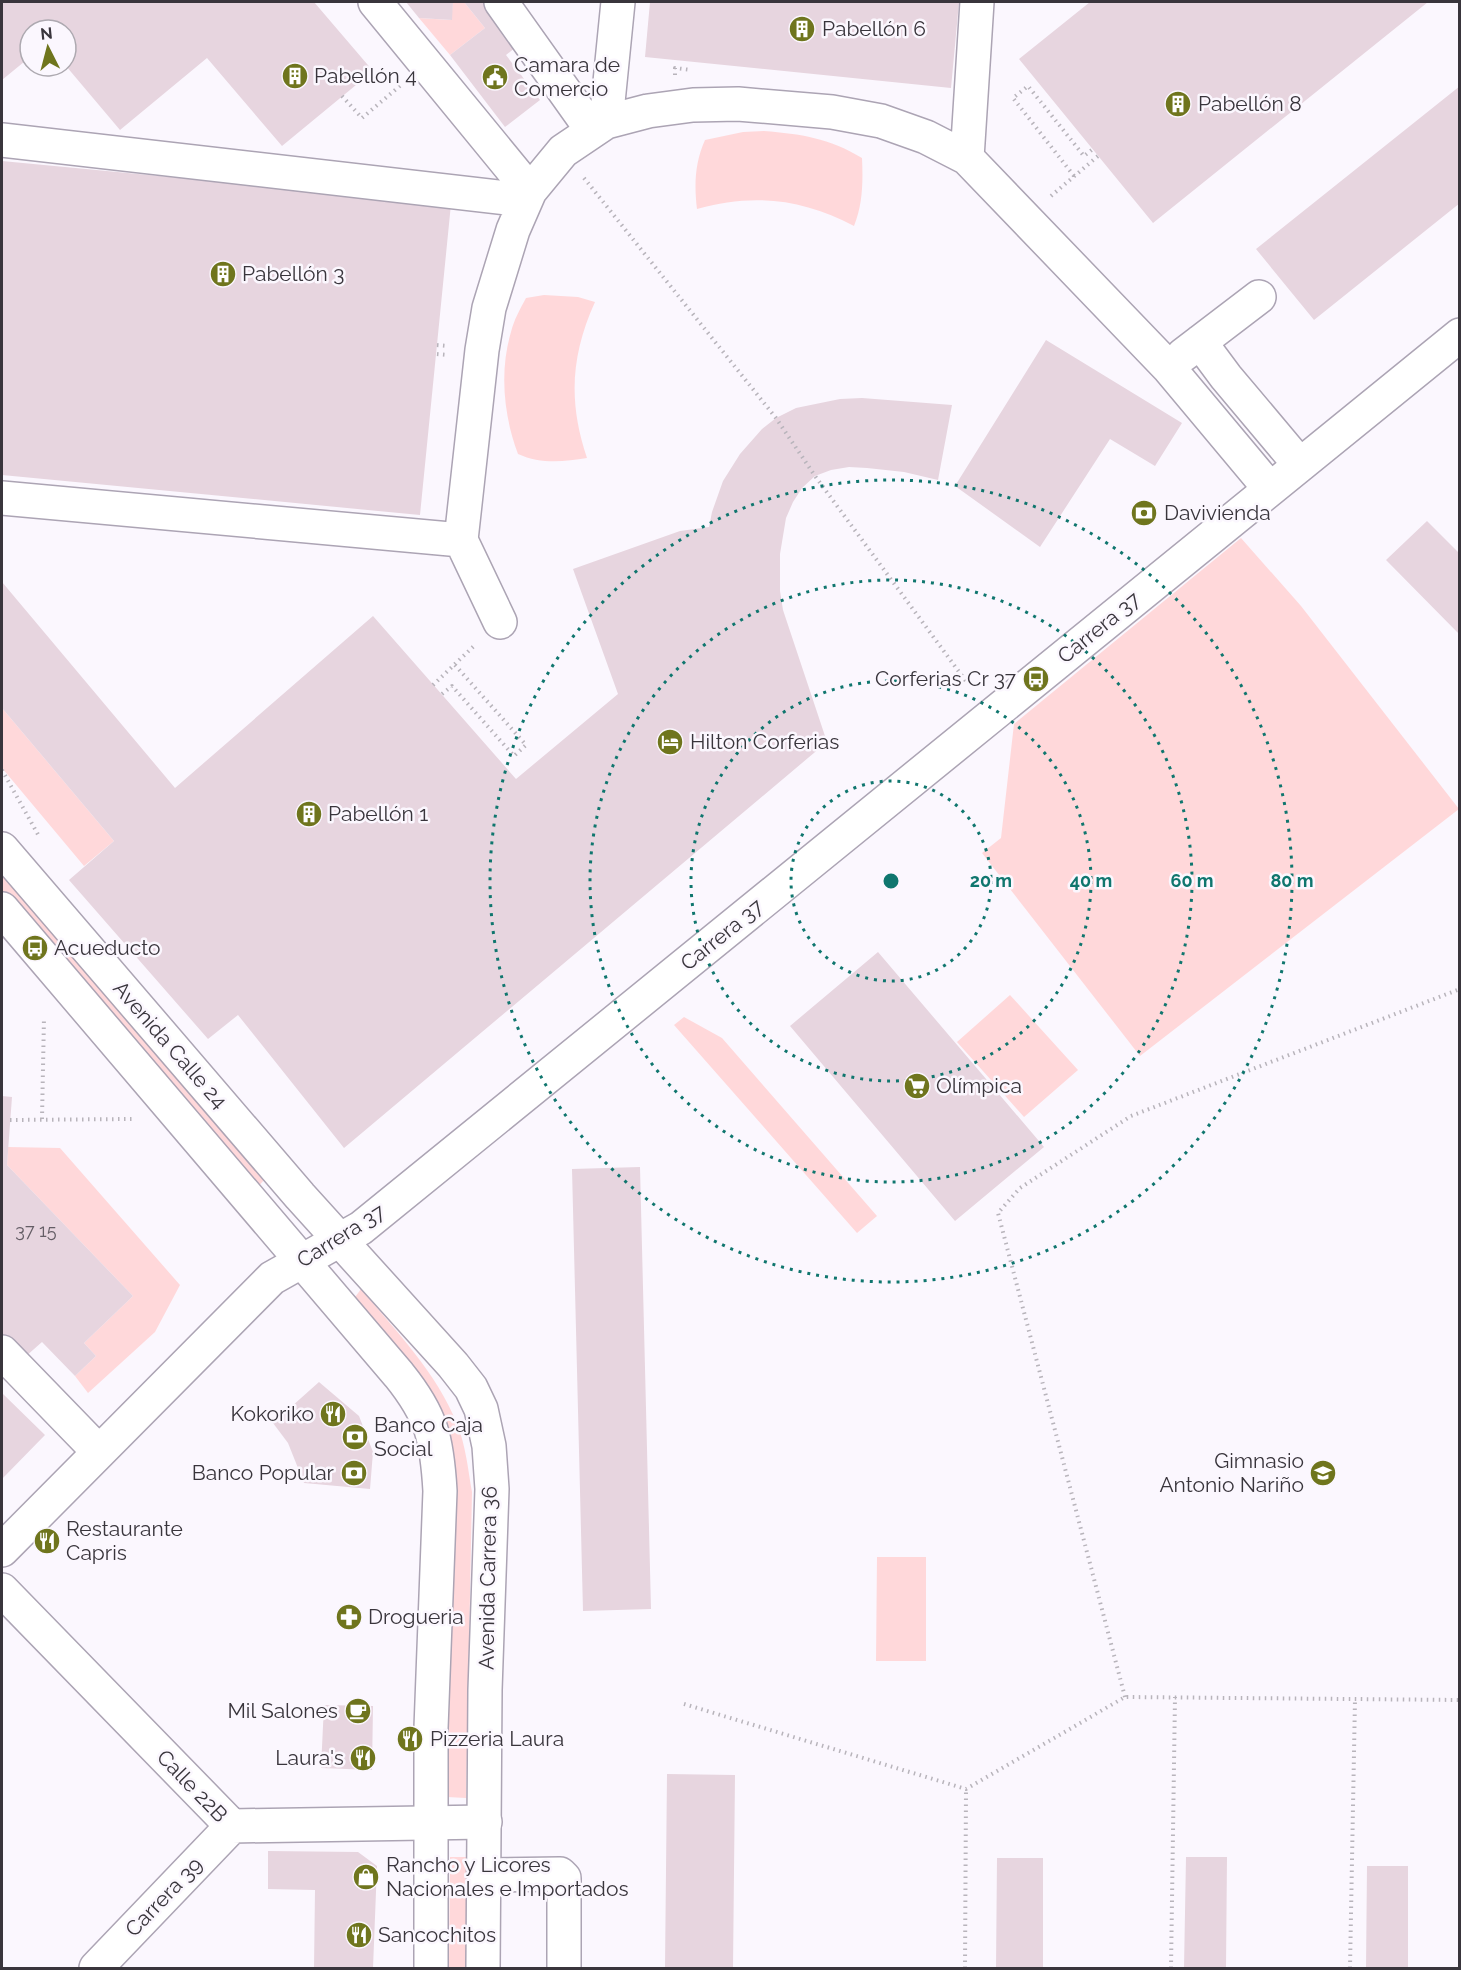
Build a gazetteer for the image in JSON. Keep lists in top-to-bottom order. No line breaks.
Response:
{"streets":{"street":["Carrera 37","Avenida Calle 24","Avenida Carrera 36","Calle 22B","Carrera 39"]},"crossings":[["Carrera 37","Avenida Calle 24"],["Carrera 37","Avenida Carrera 36"],["Avenida Calle 24","Avenida Carrera 36"],["Avenida Carrera 36","Calle 22B"],["Calle 22B","Carrera 39"]],"places":{"building":["Pabellón 6","Pabellón 4","Pabellón 8","Pabellón 3","Pabellón 1"],"public building":["Camara de Comercio"],"bank":["Davivienda","Banco Caja Social","Banco Popular"],"bus stop":["Corferias Cr 37","Acueducto"],"hotel":["Hilton Corferias"],"supermarket":["Olímpica"],"restaurant":["Kokoriko","Restaurante Capris","Pizzeria Laura","Laura's","Sancochitos"],"school or university":["Gimnasio Antonio Nariño"],"pharmacy":["Drogueria"],"cafe":["Mil Salones"],"shop":["Rancho y Licores Nacionales e Importados"]},"house_numbers":["37 15"],"north":"top","rings":["20 m","40 m","60 m","80 m"]}
